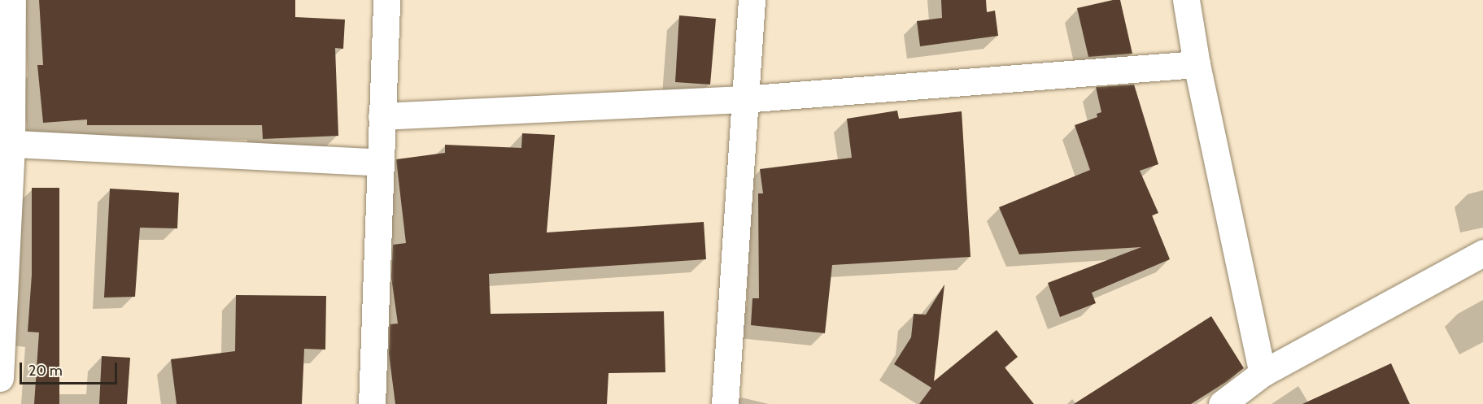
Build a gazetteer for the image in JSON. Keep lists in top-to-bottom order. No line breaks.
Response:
{"scale_bar":"20 m"}
